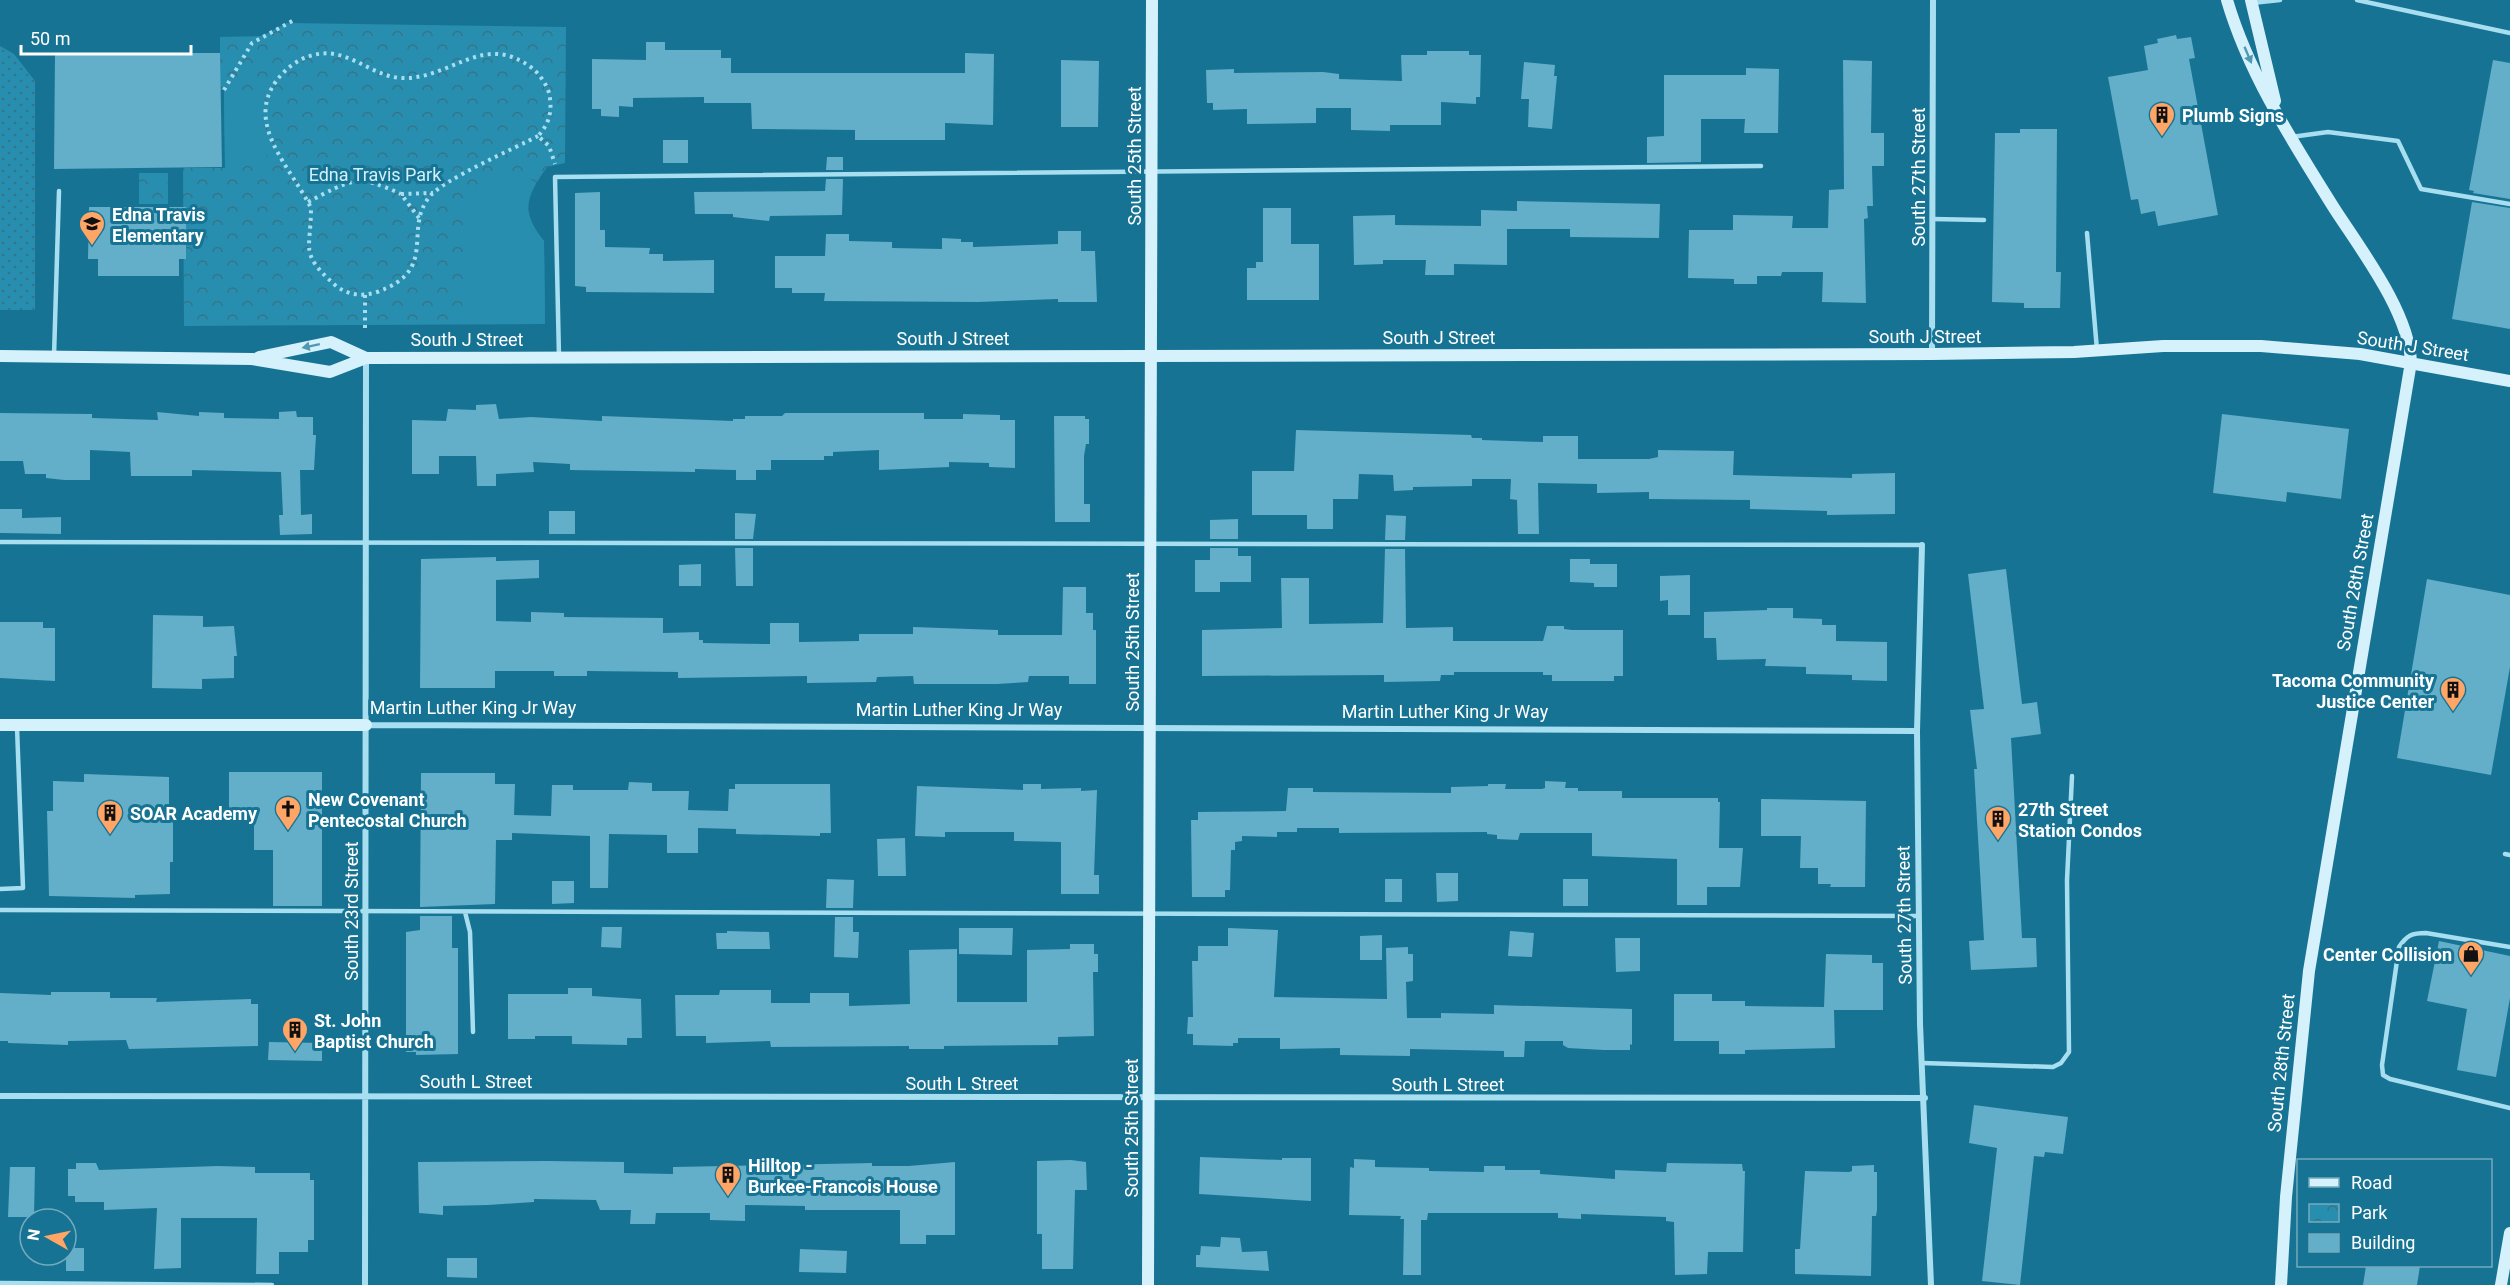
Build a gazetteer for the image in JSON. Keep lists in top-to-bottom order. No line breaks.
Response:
{"streets":{"street":["South 25th Street","South 27th Street","South J Street","South 28th Street","Martin Luther King Jr Way","South 23rd Street","South L Street"]},"crossings":[["South 25th Street","South J Street"],["South 25th Street","Martin Luther King Jr Way"],["South 25th Street","South L Street"],["South 27th Street","South J Street"],["South 27th Street","Martin Luther King Jr Way"],["South 27th Street","South L Street"],["South J Street","South 28th Street"],["South J Street","South 23rd Street"],["Martin Luther King Jr Way","South 23rd Street"],["South 23rd Street","South L Street"]],"parks":["Edna Travis Park"],"places":{"building":["Plumb Signs","Tacoma Community Justice Center","SOAR Academy","27th Street Station Condos","St. John Baptist Church","Hilltop - Burkee-Francois House"],"school or university":["Edna Travis Elementary"],"church":["New Covenant Pentecostal Church"],"shop":["Center Collision"]},"legend":["Road","Park","Building"],"scale_bar":"50 m","north":"left"}
